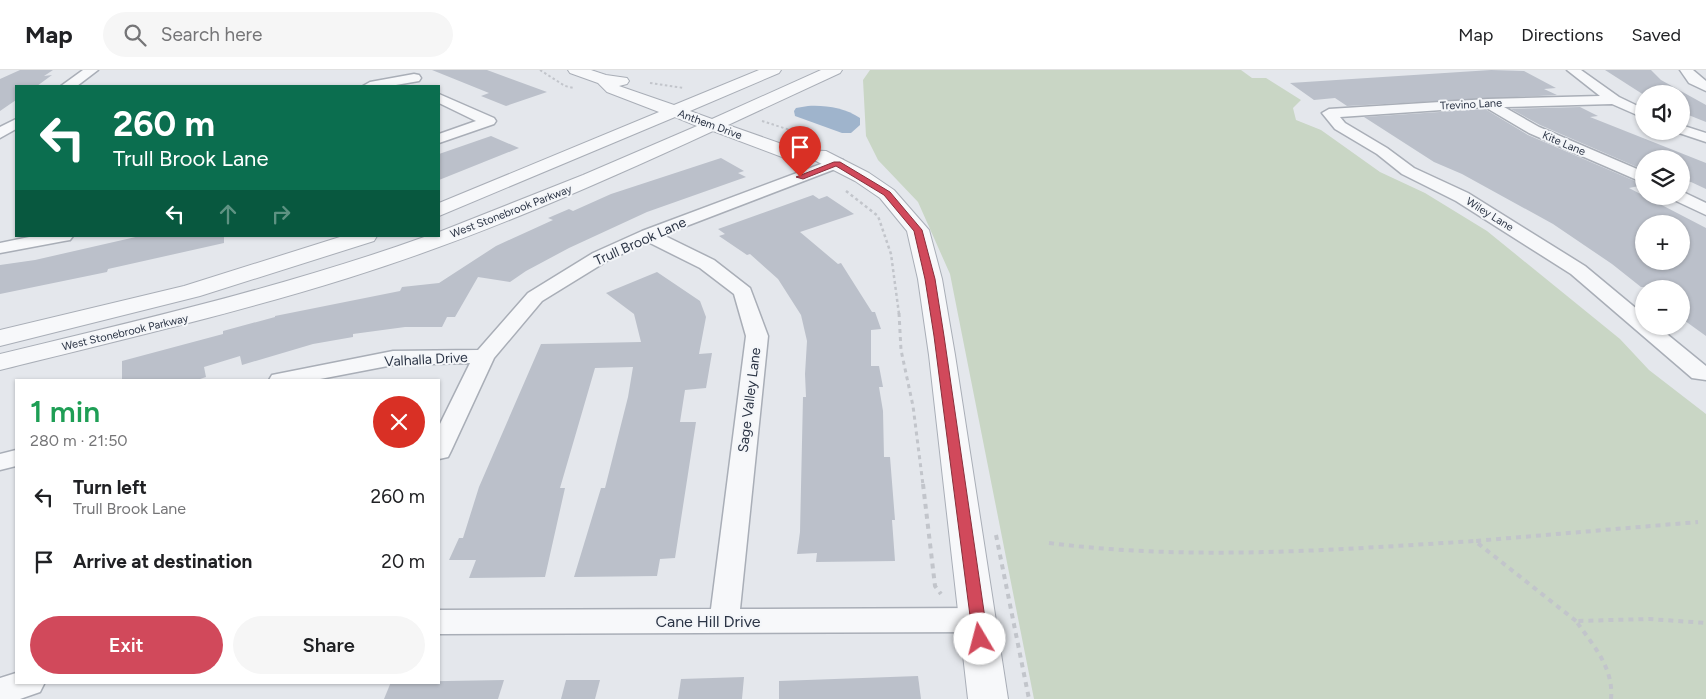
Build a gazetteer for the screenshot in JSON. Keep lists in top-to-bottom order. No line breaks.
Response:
{"streets":{"street":["Trevino Lane","Anthem Drive","Kite Lane","West Stonebrook Parkway","Wiley Lane","Trull Brook Lane","Valhalla Drive","Sage Valley Lane","Cane Hill Drive"]},"crossings":[["Trevino Lane","Kite Lane"],["Trevino Lane","Wiley Lane"],["Anthem Drive","West Stonebrook Parkway"],["Anthem Drive","Trull Brook Lane"],["Trull Brook Lane","Valhalla Drive"],["Trull Brook Lane","Sage Valley Lane"],["Sage Valley Lane","Cane Hill Drive"]],"page":{"header":"Map","search":"Search here","nav":["Map","Directions","Saved"],"map_buttons":["+","−"],"turn":["260 m","Trull Brook Lane"],"heading":["1 min","280 m · 21:50"],"list":[{"name":"Turn left","note":"Trull Brook Lane","value":"260 m"},{"name":"Arrive at destination","value":"20 m"}],"buttons":["Exit","Share"]}}
